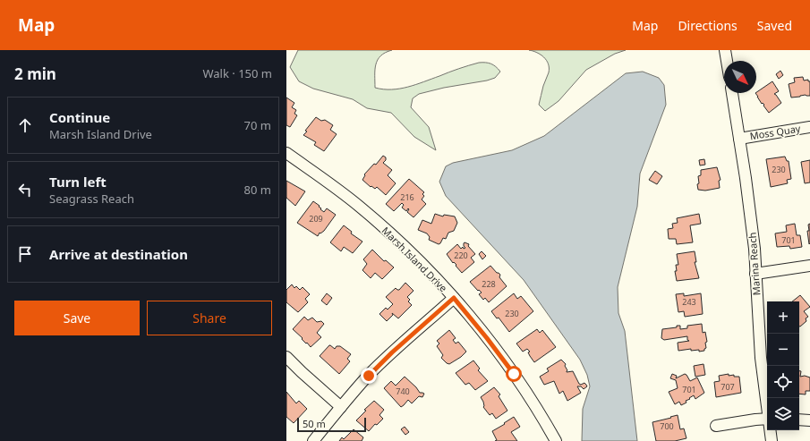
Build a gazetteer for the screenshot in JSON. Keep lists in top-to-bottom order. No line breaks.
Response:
{"streets":{"street":["Moss Quay","Marsh Island Drive","Marina Reach"]},"crossings":[["Moss Quay","Marina Reach"]],"house_numbers":["230","216","209","701","220","228","243","230","707","701","740","700"],"scale_bar":"50 m","north":"bottom right","page":{"header":"Map","nav":["Map","Directions","Saved"],"heading":["2 min","Walk · 150 m"],"list":[["Continue","Marsh Island Drive","70 m"],["Turn left","Seagrass Reach","80 m"],"Arrive at destination"],"buttons":["Save","Share"],"map_buttons":["+","−"],"scale":"50 m"}}
